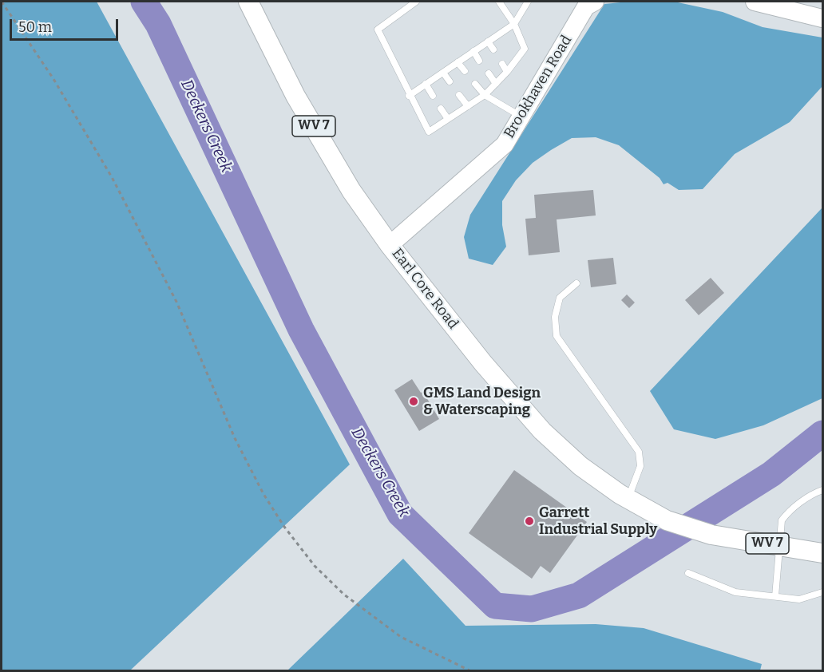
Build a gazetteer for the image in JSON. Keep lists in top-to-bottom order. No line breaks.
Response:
{"streets":{"main road":["WV 7","Earl Core Road"],"street":["Brookhaven Road"]},"crossings":[["Brookhaven Road","Earl Core Road"],["WV 7","Earl Core Road"]],"water":["Deckers Creek"],"places":["GMS Land Design & Waterscaping","Garrett Industrial Supply"],"scale_bar":"50 m"}
